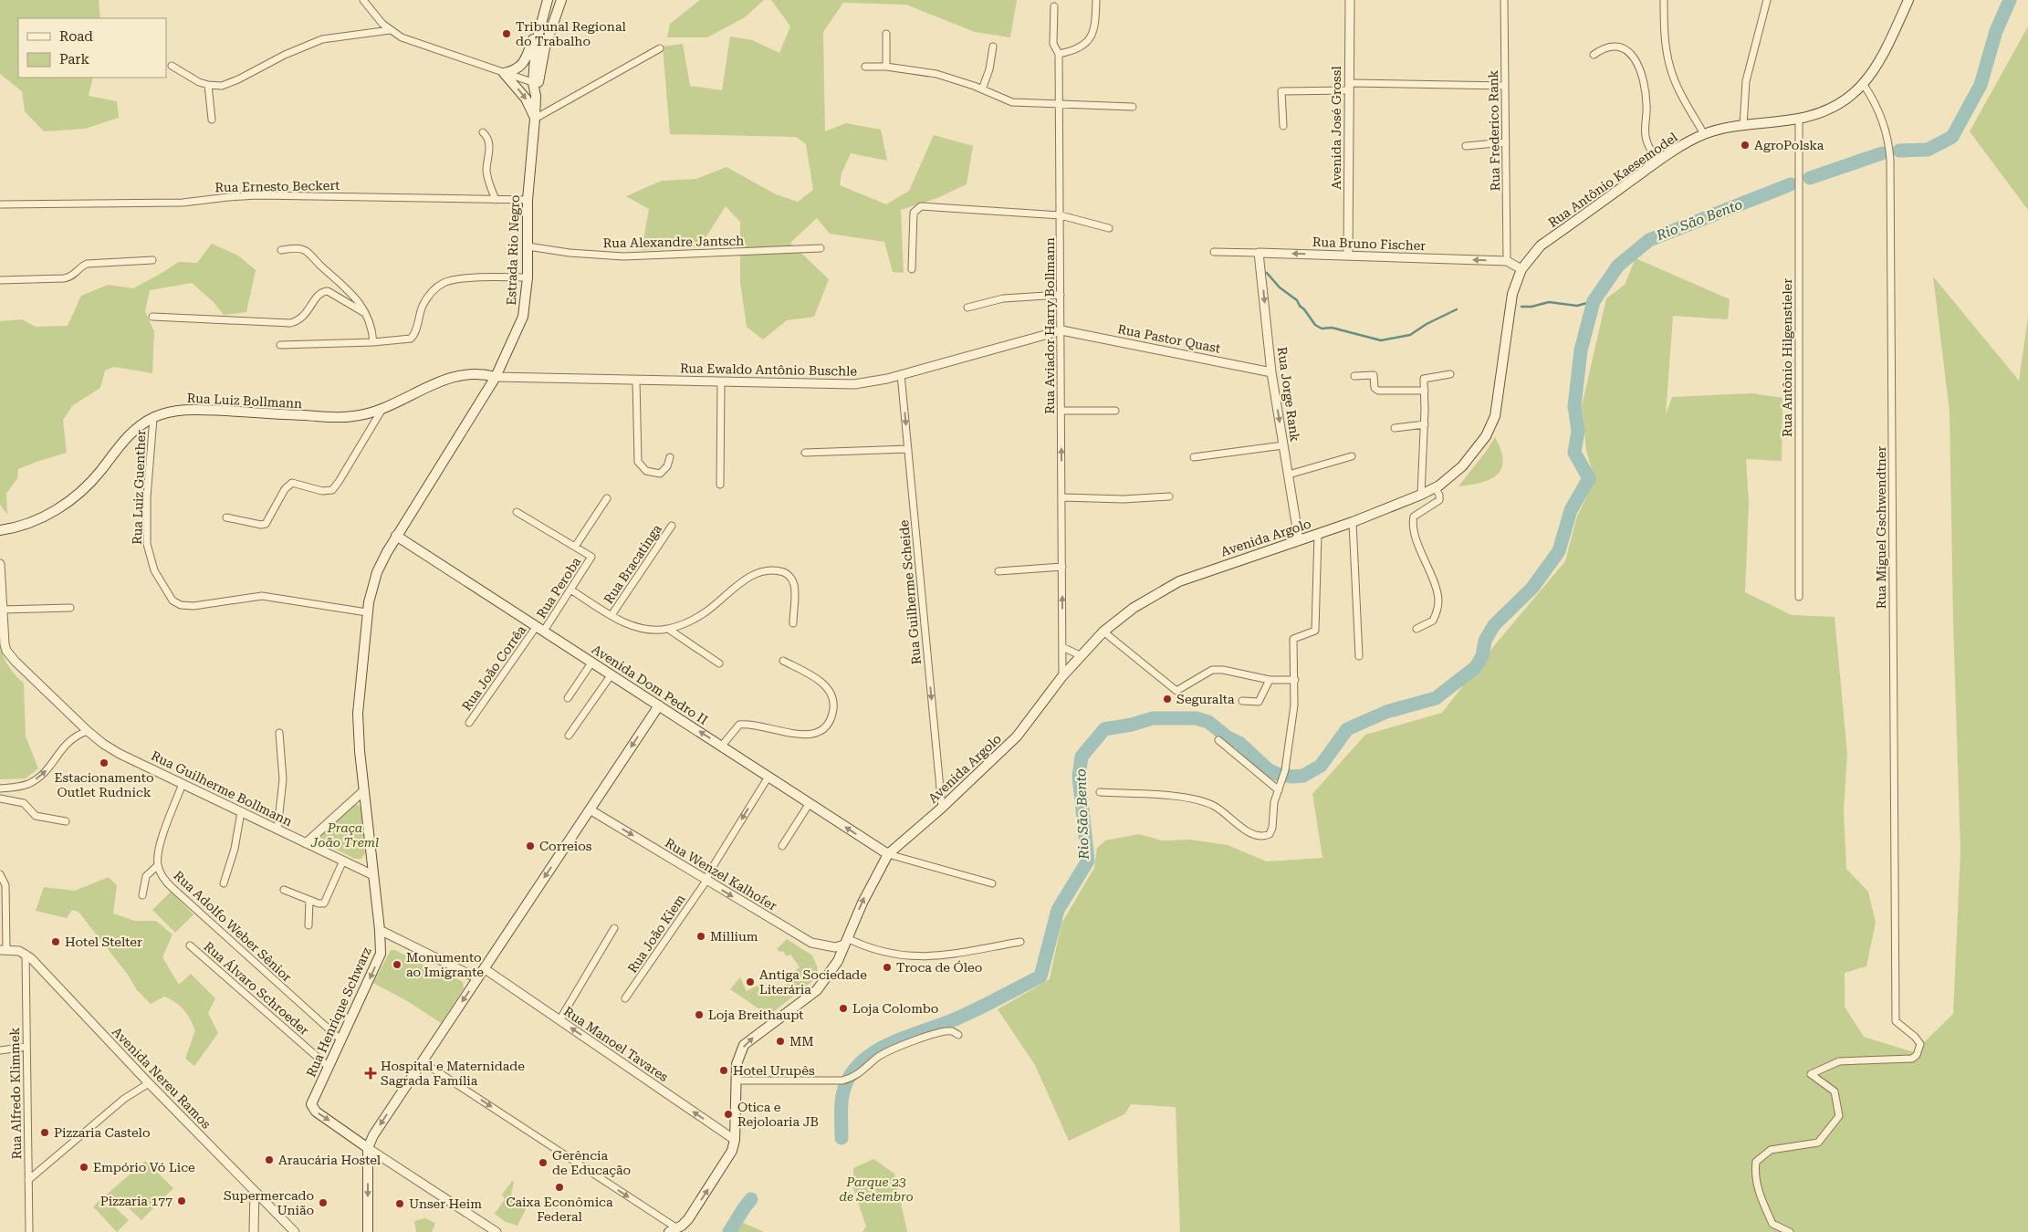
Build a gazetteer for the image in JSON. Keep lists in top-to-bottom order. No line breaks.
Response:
{"streets":{"main road":["Rua Antônio Kaesemodel","Estrada Rio Negro","Rua Luiz Bollmann","Avenida Argolo","Avenida Dom Pedro II","Rua Henrique Schwarz"],"street":["Avenida José Grossl","Rua Frederico Rank","Rua Ernesto Beckert","Rua Alexandre Jantsch","Rua Bruno Fischer","Rua Aviador Harry Bollmann","Rua Pastor Quast","Rua Antônio Hilgenstieler","Rua Ewaldo Antônio Buschle","Rua Jorge Rank","Rua Luiz Guenther","Rua Miguel Gschwendtner","Rua Bracatinga","Rua Peroba","Rua Guilherme Scheide","Rua João Corrêa","Rua Guilherme Bollmann","Rua Wenzel Kalhofer","Rua Adolfo Weber Sênior","Rua João Kiem","Rua Álvaro Schroeder","Rua Manoel Tavares","Avenida Nereu Ramos","Rua Alfredo Klimmek"]},"crossings":[["Avenida José Grossl","Rua Bruno Fischer"],["Rua Frederico Rank","Rua Bruno Fischer"],["Rua Antônio Kaesemodel","Rua Bruno Fischer"],["Rua Antônio Kaesemodel","Rua Antônio Hilgenstieler"],["Rua Antônio Kaesemodel","Rua Miguel Gschwendtner"],["Rua Antônio Kaesemodel","Avenida Argolo"],["Rua Ernesto Beckert","Estrada Rio Negro"],["Rua Alexandre Jantsch","Estrada Rio Negro"],["Rua Bruno Fischer","Rua Jorge Rank"],["Estrada Rio Negro","Rua Ewaldo Antônio Buschle"],["Estrada Rio Negro","Rua Luiz Bollmann"],["Estrada Rio Negro","Avenida Dom Pedro II"],["Estrada Rio Negro","Rua Henrique Schwarz"],["Rua Aviador Harry Bollmann","Rua Pastor Quast"],["Rua Aviador Harry Bollmann","Rua Ewaldo Antônio Buschle"],["Rua Aviador Harry Bollmann","Avenida Argolo"],["Rua Pastor Quast","Rua Ewaldo Antônio Buschle"],["Rua Pastor Quast","Rua Jorge Rank"],["Rua Ewaldo Antônio Buschle","Rua Luiz Bollmann"],["Rua Ewaldo Antônio Buschle","Rua Guilherme Scheide"],["Rua Jorge Rank","Avenida Argolo"],["Rua Luiz Bollmann","Rua Luiz Guenther"],["Rua Luiz Guenther","Rua Henrique Schwarz"],["Avenida Argolo","Rua Guilherme Scheide"],["Avenida Argolo","Avenida Dom Pedro II"],["Avenida Argolo","Rua Wenzel Kalhofer"],["Avenida Argolo","Rua Manoel Tavares"],["Rua Peroba","Rua João Corrêa"],["Rua Peroba","Avenida Dom Pedro II"],["Rua João Corrêa","Avenida Dom Pedro II"],["Avenida Dom Pedro II","Rua João Kiem"],["Avenida Dom Pedro II","Rua Henrique Schwarz"],["Rua Guilherme Bollmann","Rua Adolfo Weber Sênior"],["Rua Guilherme Bollmann","Rua Henrique Schwarz"],["Rua Wenzel Kalhofer","Rua João Kiem"],["Rua Adolfo Weber Sênior","Rua Henrique Schwarz"],["Rua Álvaro Schroeder","Rua Henrique Schwarz"],["Avenida Nereu Ramos","Rua Alfredo Klimmek"]],"one_way":["Rua Bruno Fischer","Rua Jorge Rank","Rua Guilherme Scheide","Rua Wenzel Kalhofer","Rua Manoel Tavares"],"water":["Rio São Bento"],"parks":["Praça João Treml","Parque 23 de Setembro"],"places":{"other":["Tribunal Regional do Trabalho","AgroPolska","Seguralta","Estacionamento Outlet Rudnick","Correios","Millium","Hotel Stelter","Monumento ao Imigrante","Troca de Óleo","Antiga Sociedade Literária","Loja Colombo","Loja Breithaupt","MM","Hotel Urupês","Otica e Rejoloaria JB","Pizzaria Castelo","Araucária Hostel","Gerência de Educação","Empório Vó Lice","Caixa Econômica Federal","Pizzaria 177","Supermercado União","Unser Heim"],"health":["Hospital e Maternidade Sagrada Família"]},"legend":["Road","Park"]}
